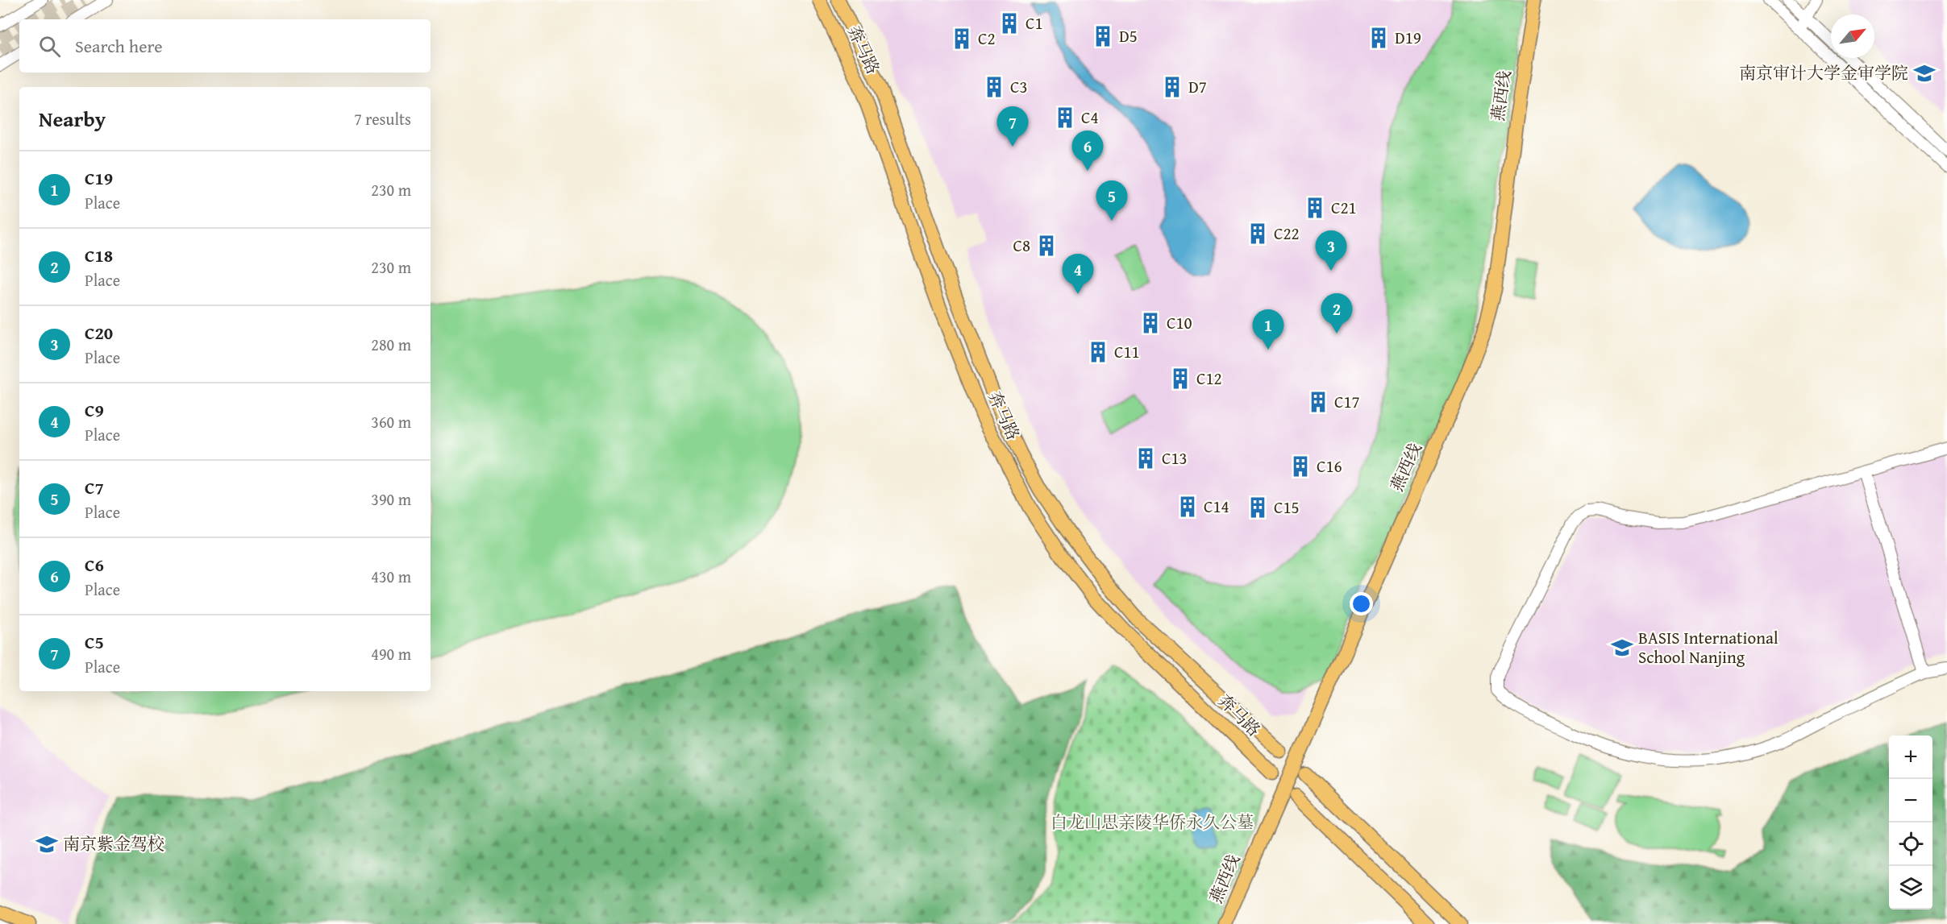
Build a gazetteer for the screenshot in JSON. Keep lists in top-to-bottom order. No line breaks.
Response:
{"streets":{"main road":["奔马路","燕西线"]},"parks":["白龙山思亲陵华侨永久公墓"],"places":{"building":["C1","D5","D19","C2","C3","D7","C4","C21","C22","C8","C10","C11","C12","C17","C13","C16","C14","C15"],"school or university":["南京审计大学金审学院","BASIS International School Nanjing","南京紫金驾校"]},"north":"top right","page":{"search":"Search here","heading":["Nearby","7 results"],"pins":["7","6","5","3","4","2","1"],"list":[{"mark":"1","name":"C19","note":"Place","value":"230 m"},{"mark":"2","name":"C18","note":"Place","value":"230 m"},{"mark":"3","name":"C20","note":"Place","value":"280 m"},{"mark":"4","name":"C9","note":"Place","value":"360 m"},{"mark":"5","name":"C7","note":"Place","value":"390 m"},{"mark":"6","name":"C6","note":"Place","value":"430 m"},{"mark":"7","name":"C5","note":"Place","value":"490 m"}],"map_buttons":["+","−"]}}
